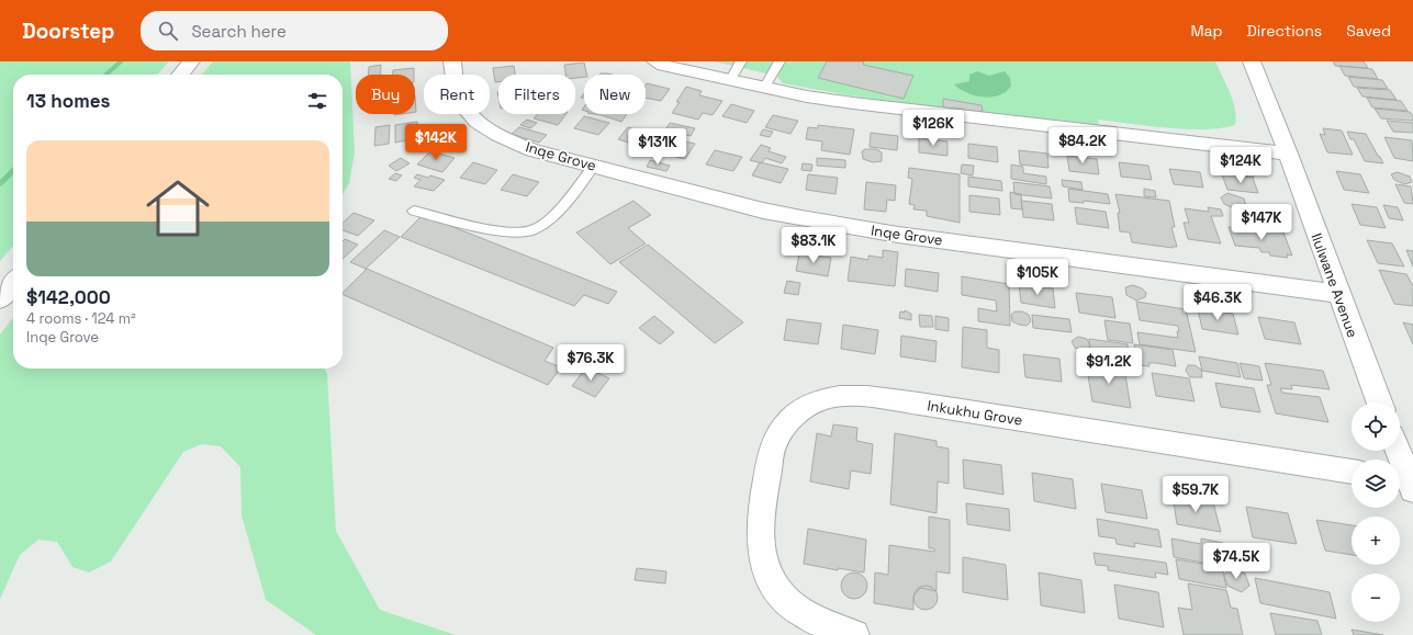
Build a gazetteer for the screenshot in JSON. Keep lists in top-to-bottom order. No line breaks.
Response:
{"streets":{"street":["Inqe Grove","Ilulwane Avenue","Inkukhu Grove"]},"crossings":[["Inqe Grove","Ilulwane Avenue"]],"page":{"header":"Doorstep","search":"Search here","nav":["Map","Directions","Saved"],"chip":["Buy","Rent","Filters","New"],"heading":"13 homes","price":["$126K","$142K","$84.2K","$131K","$124K","$147K","$83.1K","$105K","$46.3K","$76.3K","$91.2K","$59.7K","$74.5K"],"list":[{"name":"$142,000","note":"4 rooms · 124 m² · Inqe Grove"}],"map_buttons":["+","−"]}}
